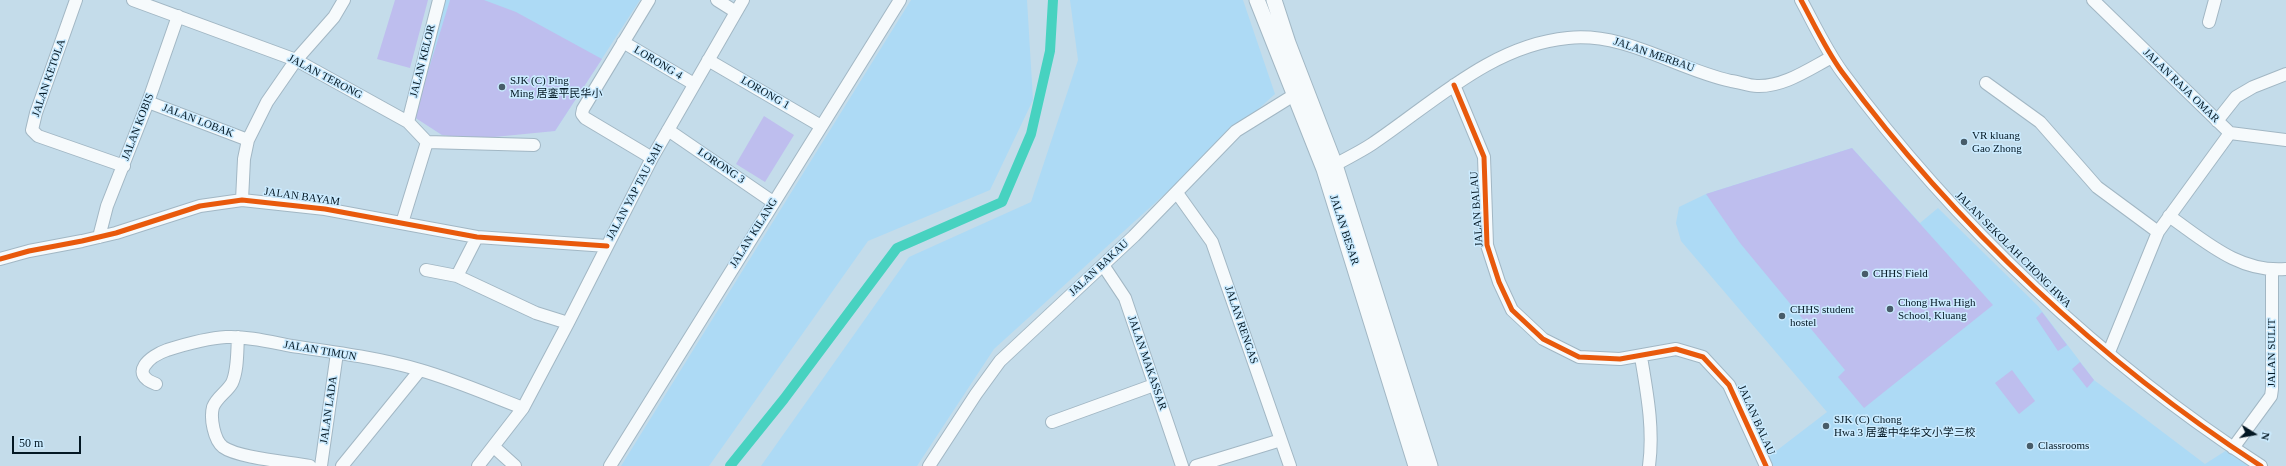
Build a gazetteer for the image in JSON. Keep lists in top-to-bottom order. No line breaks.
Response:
{"streets":{"main road":["JALAN BESAR"],"street":["JALAN MERBAU","JALAN KELOR","LORONG 4","JALAN TERONG","JALAN KETOLA","JALAN RAJA OMAR","LORONG 1","JALAN LOBAK","JALAN KOBIS","LORONG 3","JALAN YAP TAU SAH","JALAN BAYAM","JALAN BALAU","JALAN KILANG","JALAN SEKOLAH CHONG HWA","JALAN BAKAU","JALAN RENGAS","JALAN TIMUN","JALAN SULIT","JALAN MAKASSAR","JALAN LADA"]},"crossings":[["JALAN MERBAU","JALAN BALAU"],["JALAN MERBAU","JALAN BESAR"],["JALAN MERBAU","JALAN SEKOLAH CHONG HWA"],["JALAN KELOR","JALAN TERONG"],["LORONG 4","JALAN YAP TAU SAH"],["JALAN TERONG","JALAN KOBIS"],["JALAN KETOLA","JALAN KOBIS"],["LORONG 1","JALAN YAP TAU SAH"],["LORONG 1","JALAN KILANG"],["JALAN LOBAK","JALAN KOBIS"],["JALAN KOBIS","JALAN BAYAM"],["LORONG 3","JALAN YAP TAU SAH"],["LORONG 3","JALAN KILANG"],["JALAN YAP TAU SAH","JALAN BAYAM"],["JALAN YAP TAU SAH","JALAN TIMUN"],["JALAN BESAR","JALAN BAKAU"],["JALAN SEKOLAH CHONG HWA","JALAN SULIT"],["JALAN BAKAU","JALAN RENGAS"],["JALAN BAKAU","JALAN MAKASSAR"],["JALAN TIMUN","JALAN LADA"]],"places":["SJK (C) Ping Ming 居銮平民华小","VR kluang Gao Zhong","CHHS Field","Chong Hwa High School, Kluang","CHHS student hostel","SJK (C) Chong Hwa 3 居銮中华华文小学三校","Classrooms"],"scale_bar":"50 m","north":"right"}
